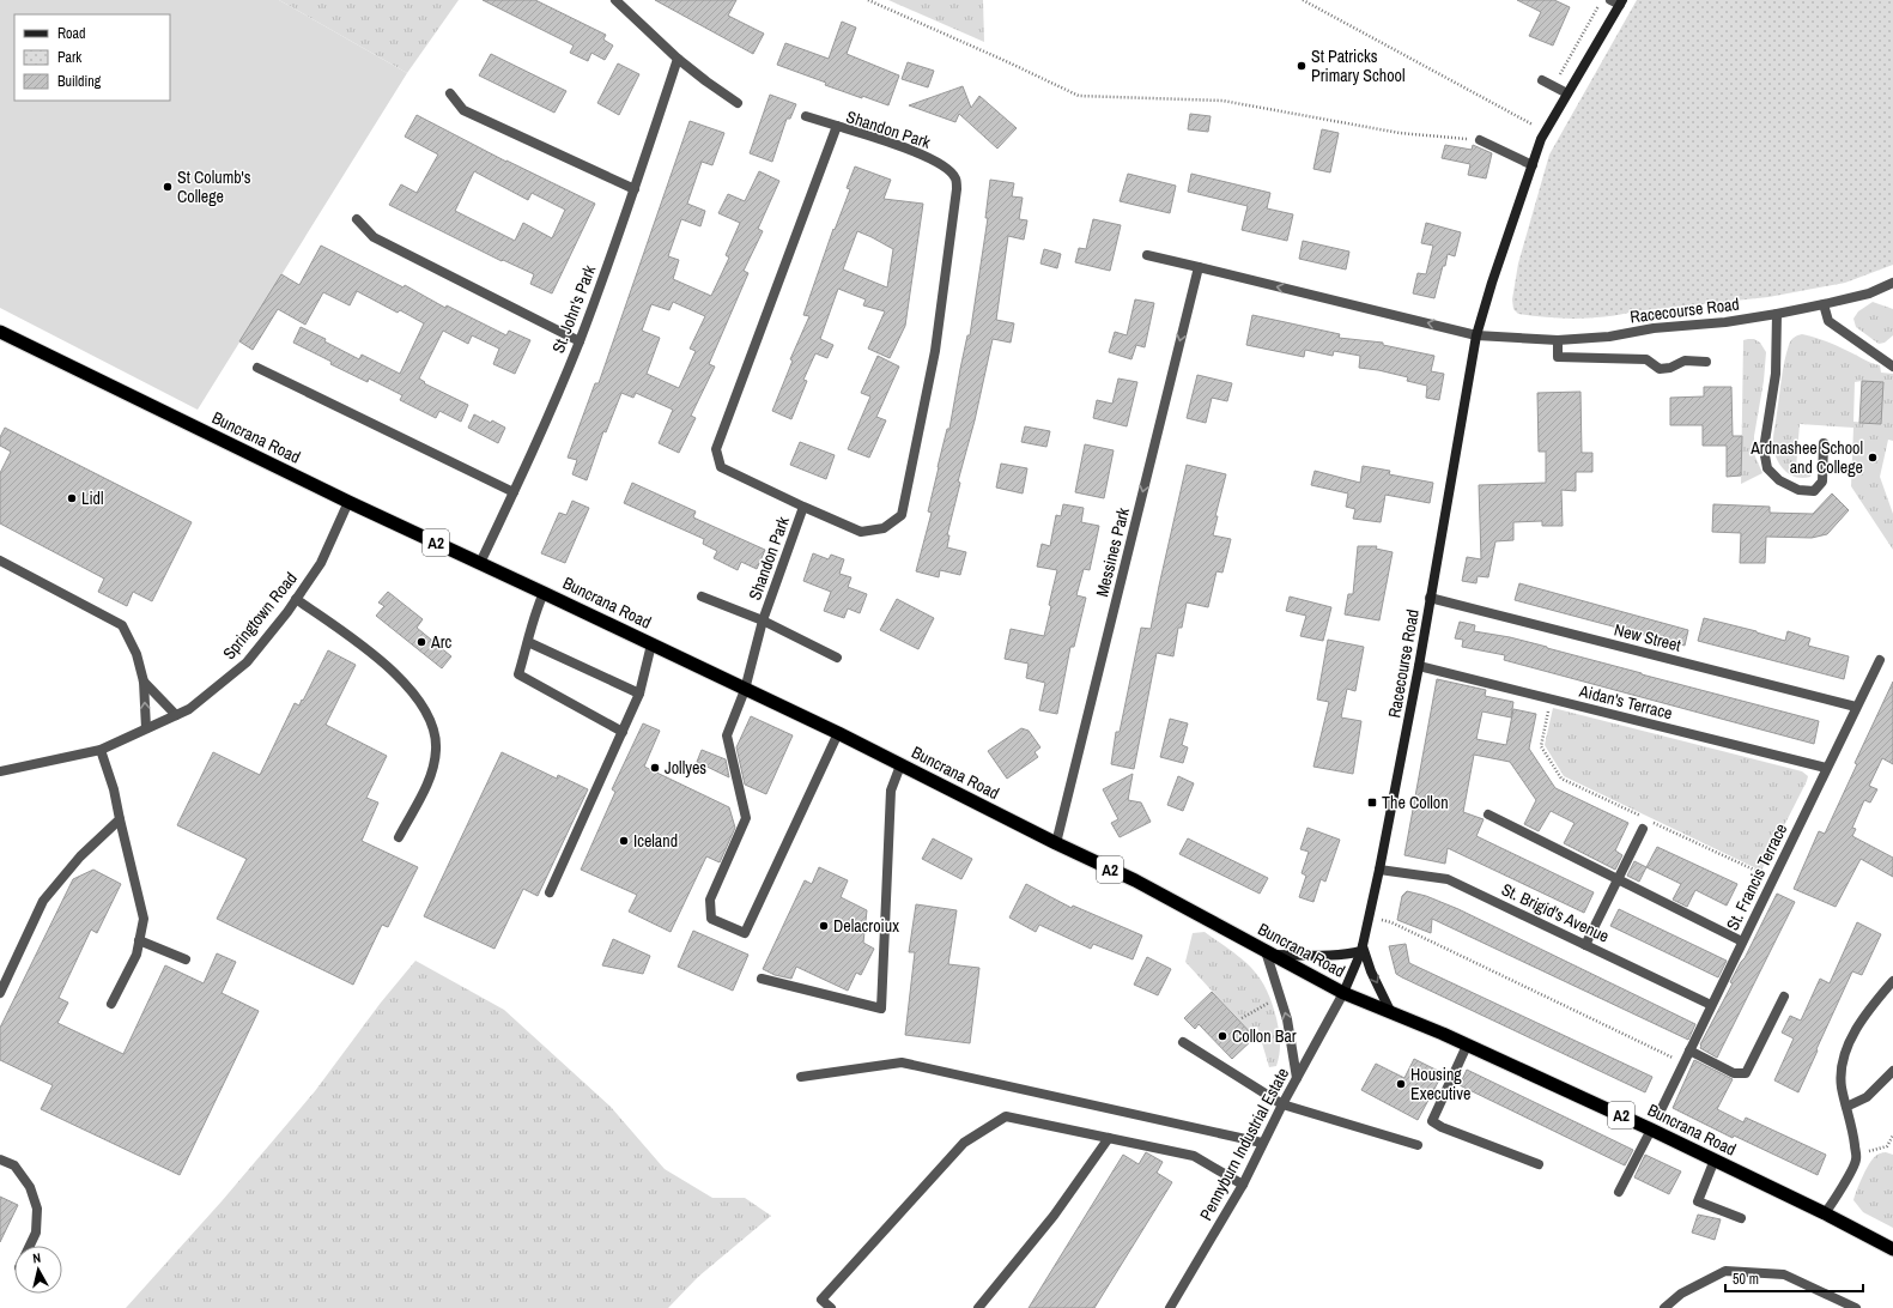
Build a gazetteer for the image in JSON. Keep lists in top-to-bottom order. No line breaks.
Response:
{"streets":{"highway":["Buncrana Road","A2"],"main road":["Racecourse Road"],"street":["Shandon Park","St. John's Park","Messines Park","Springtown Road","New Street","Aidan's Terrace","St. Francis Terrace","St. Brigid's Avenue","Pennyburn Industrial Estate"]},"crossings":[["Shandon Park","Buncrana Road"],["St. John's Park","Buncrana Road"],["Racecourse Road","Buncrana Road"],["Racecourse Road","New Street"],["Racecourse Road","Aidan's Terrace"],["Racecourse Road","St. Brigid's Avenue"],["Racecourse Road","Pennyburn Industrial Estate"],["Buncrana Road","Messines Park"],["Buncrana Road","Springtown Road"],["Buncrana Road","Pennyburn Industrial Estate"],["New Street","St. Francis Terrace"],["Aidan's Terrace","St. Francis Terrace"],["St. Francis Terrace","St. Brigid's Avenue"]],"one_way":["Messines Park"],"places":{"other":["St Patricks Primary School","St Columb's College","Ardnashee School and College","Lidl","Arc","Jollyes","Iceland","Delacroiux","Collon Bar","Housing Executive"],"transit":["The Collon"]},"legend":["Road","Park","Building"],"scale_bar":"50 m","north":"top"}
